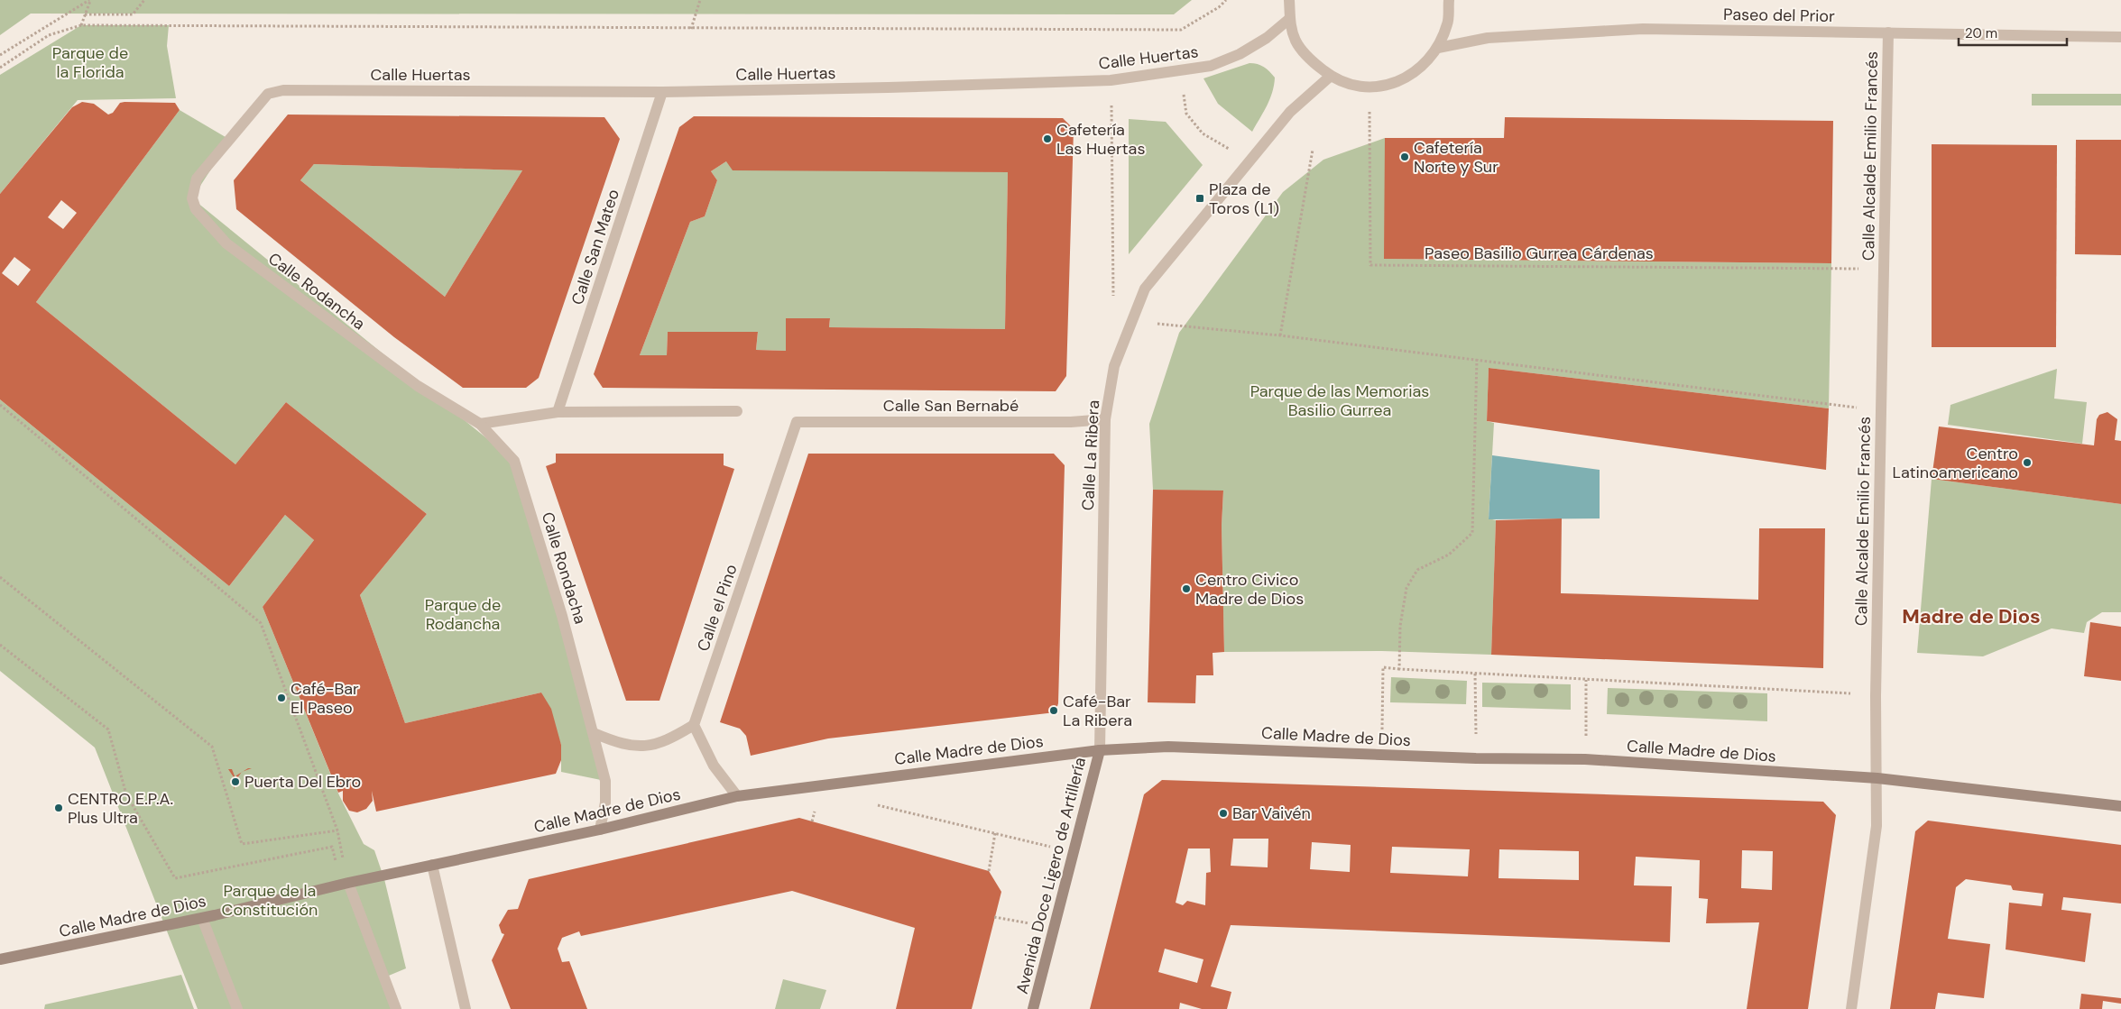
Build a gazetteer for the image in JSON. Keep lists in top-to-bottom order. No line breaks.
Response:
{"streets":{"main road":["Calle Madre de Dios","Avenida Doce Ligero de Artillería"],"street":["Paseo del Prior","Calle Huertas","Calle Alcalde Emilio Francés","Calle San Mateo","Calle Rodancha","Calle San Bernabé","Calle La Ribera","Calle Rondacha","Calle el Pino"],"path":["Paseo Basilio Gurrea Cárdenas"]},"crossings":[["Paseo del Prior","Calle Alcalde Emilio Francés"],["Calle Huertas","Calle San Mateo"],["Calle Huertas","Calle Rodancha"],["Calle Alcalde Emilio Francés","Paseo Basilio Gurrea Cárdenas"],["Calle Alcalde Emilio Francés","Calle Madre de Dios"],["Calle Rodancha","Calle Rondacha"],["Calle San Bernabé","Calle La Ribera"],["Calle San Bernabé","Calle el Pino"],["Calle La Ribera","Calle Madre de Dios"],["Calle La Ribera","Avenida Doce Ligero de Artillería"],["Calle Rondacha","Calle Madre de Dios"],["Calle Madre de Dios","Avenida Doce Ligero de Artillería"]],"districts":["Madre de Dios"],"parks":["Parque de la Florida","Parque de las Memorias Basilio Gurrea","Parque de Rodancha","Parque de la Constitución"],"places":{"other":["Cafetería Las Huertas","Cafetería Norte y Sur","Centro Latinoamericano","Centro Civico Madre de Dios","Café-Bar El Paseo","Café-Bar La Ribera","Puerta Del Ebro","CENTRO E.P.A. Plus Ultra","Bar Vaivén"],"transit":["Plaza de Toros (L1)"]},"scale_bar":"20 m"}
